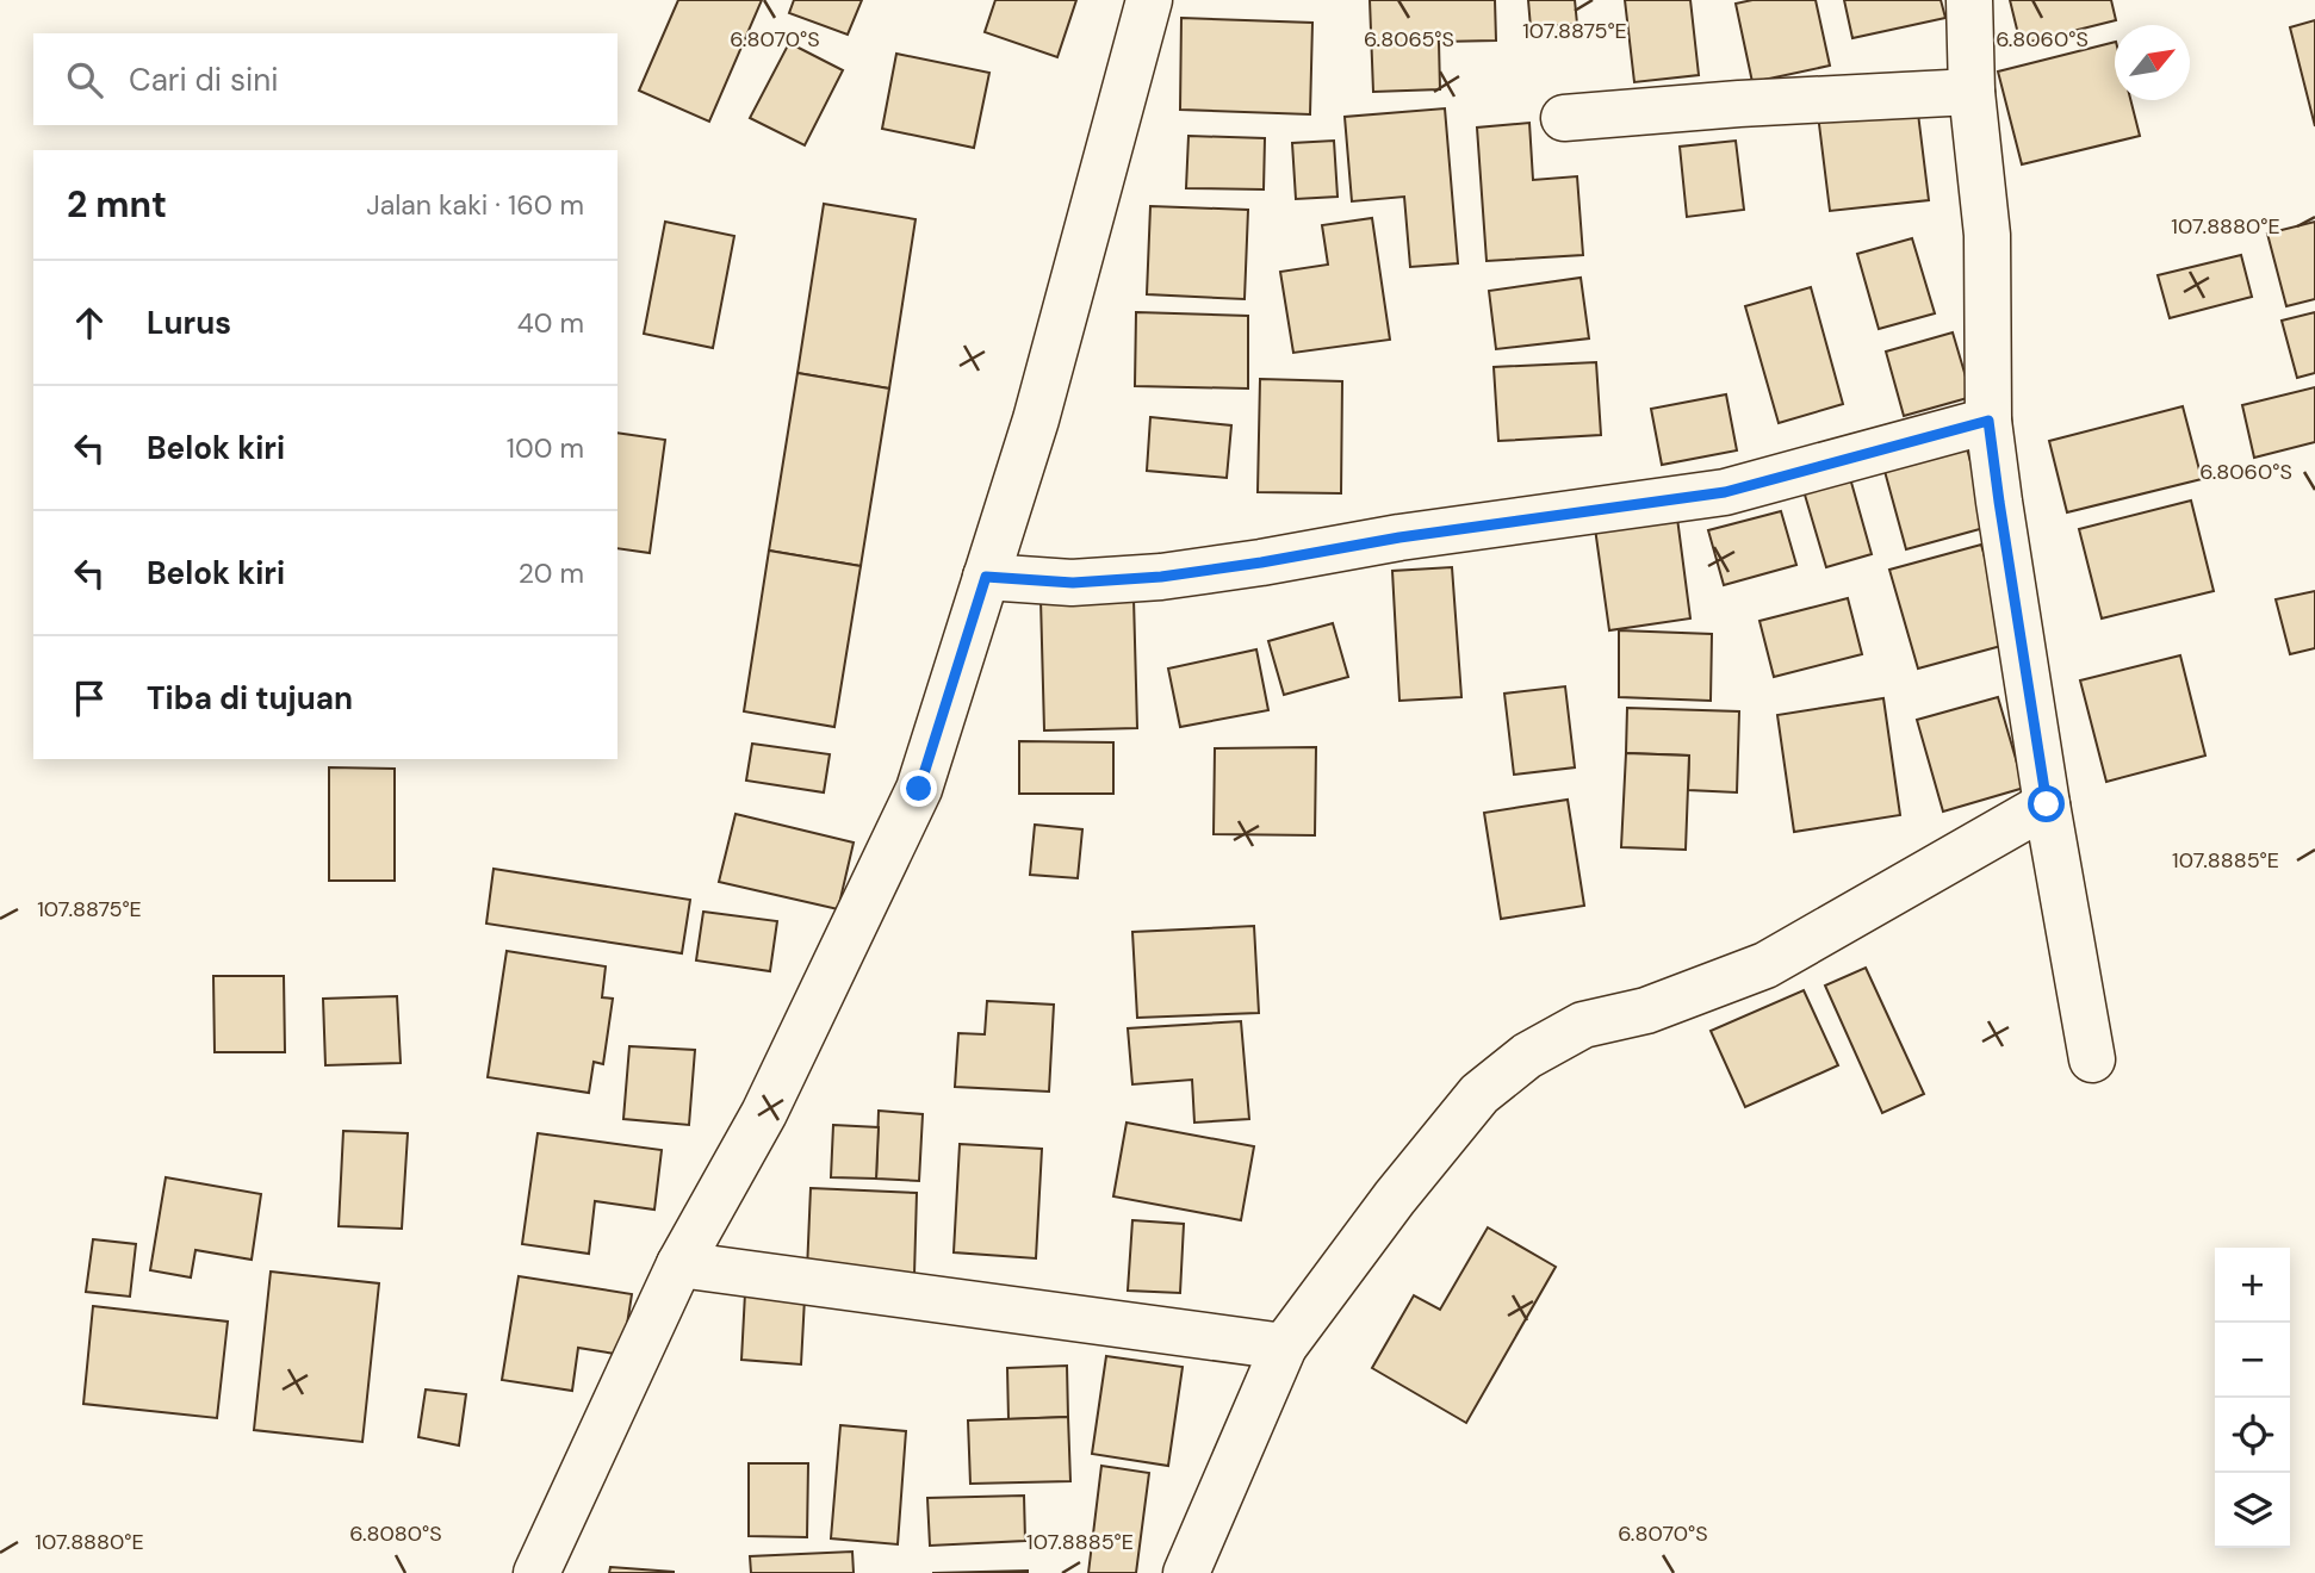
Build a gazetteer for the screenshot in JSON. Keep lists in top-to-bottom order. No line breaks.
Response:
{"north":"top right","page":{"search":"Cari di sini","heading":["2 mnt","Jalan kaki · 160 m"],"list":[["Lurus","40 m"],["Belok kiri","100 m"],["Belok kiri","20 m"],"Tiba di tujuan"],"map_buttons":["+","−"]},"coordinates":["107.8875°E","6.8070°S","6.8065°S","6.8060°S","107.8880°E","107.8885°E","6.8080°S"]}
